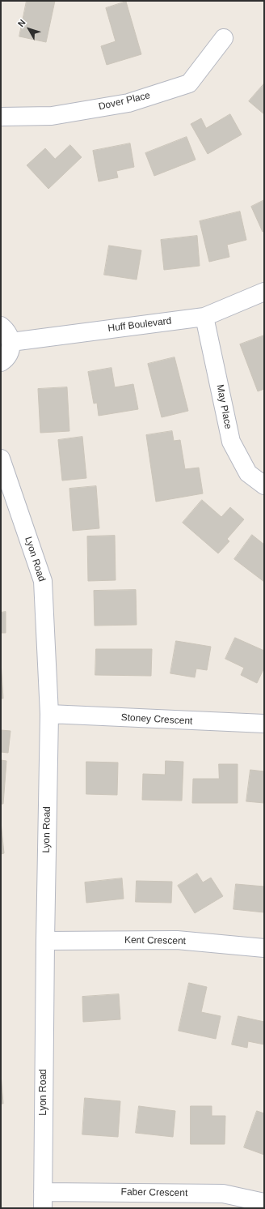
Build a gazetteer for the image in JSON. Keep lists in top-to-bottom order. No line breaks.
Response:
{"streets":{"street":["Dover Place","Huff Boulevard","May Place","Lyon Road","Stoney Crescent","Kent Crescent","Faber Crescent"]},"crossings":[["Huff Boulevard","May Place"],["Lyon Road","Stoney Crescent"],["Lyon Road","Kent Crescent"],["Lyon Road","Faber Crescent"]],"north":"top left"}
